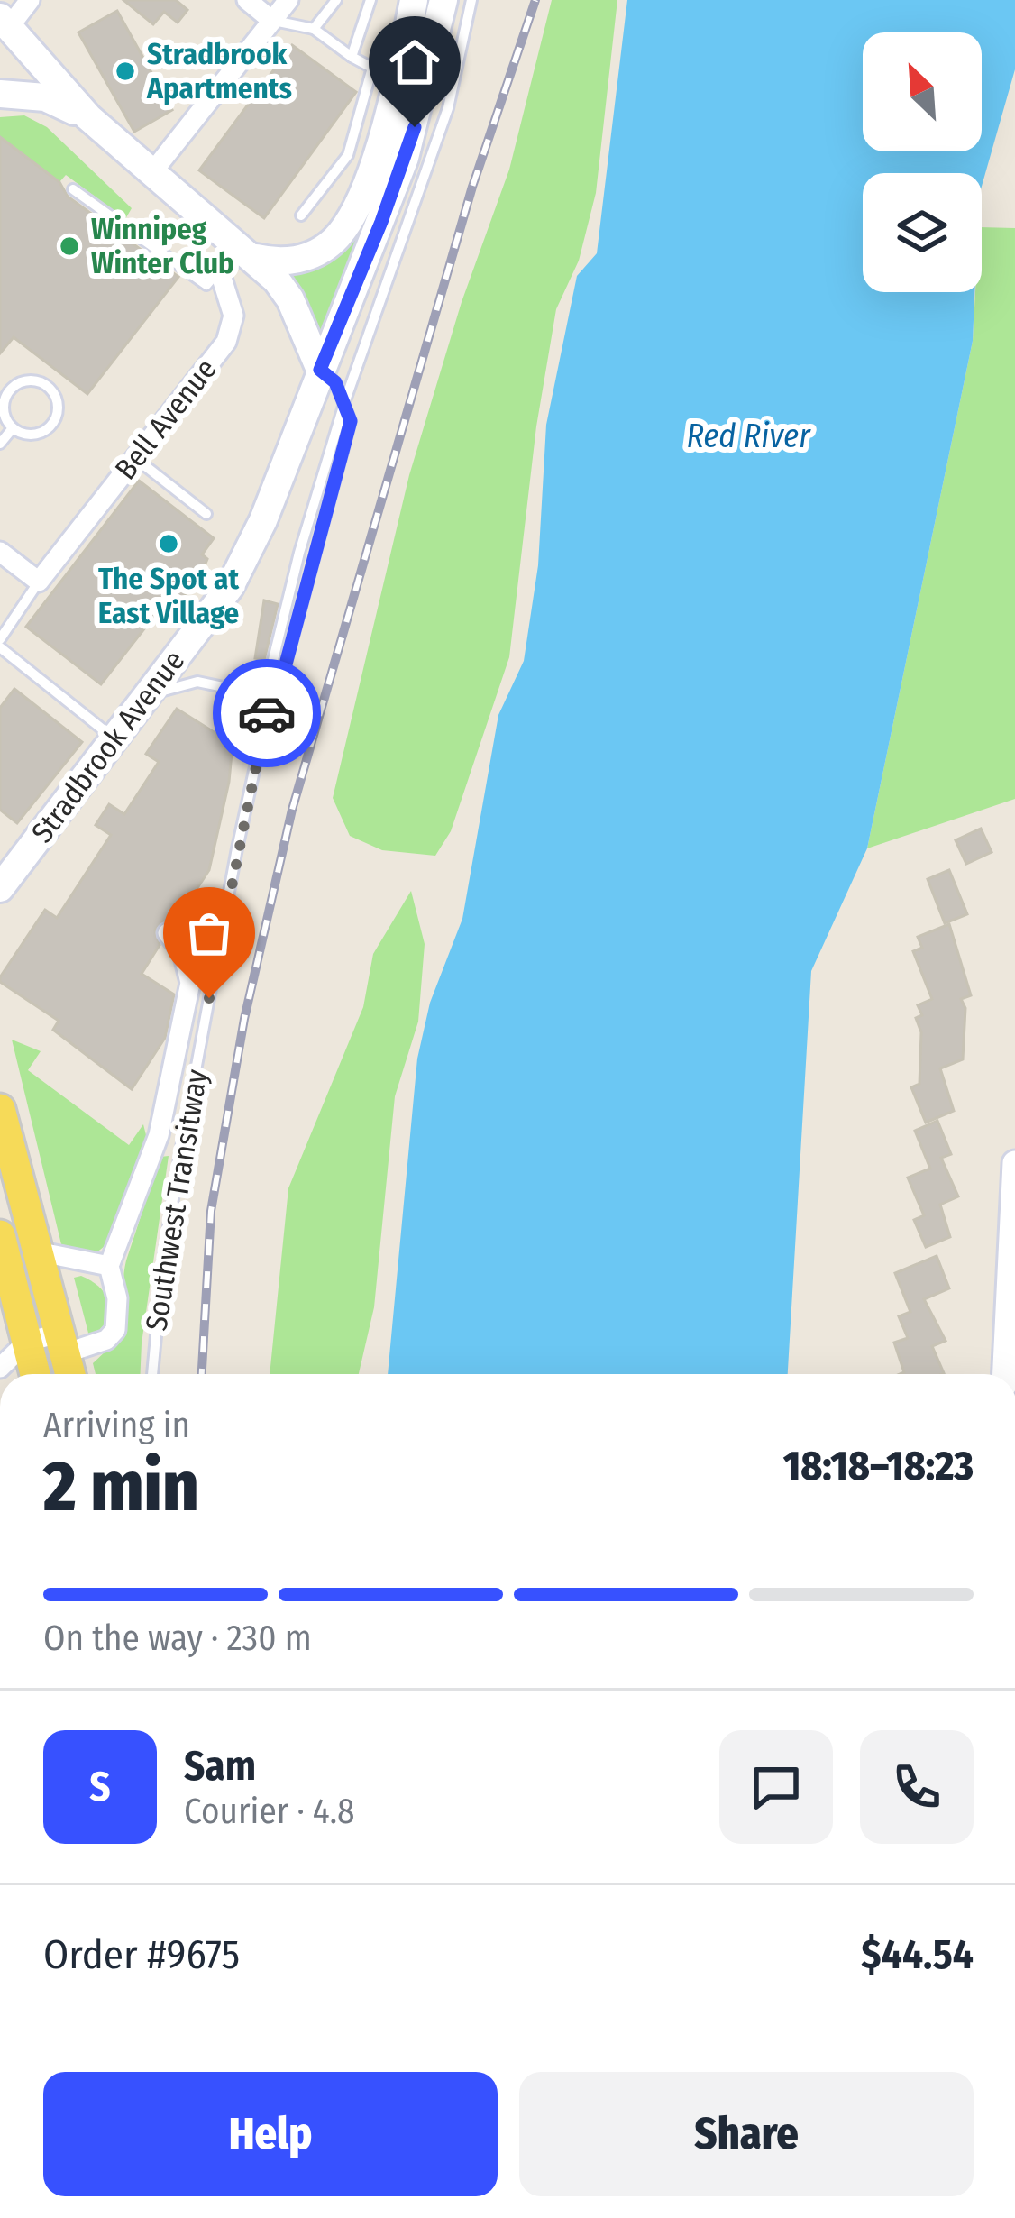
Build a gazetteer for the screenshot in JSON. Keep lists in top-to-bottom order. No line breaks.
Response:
{"streets":{"main road":["Stradbrook Avenue"],"street":["Bell Avenue"],"lane":["Southwest Transitway"]},"water":["Red River"],"places":["Stradbrook Apartments","Winnipeg Winter Club","The Spot at East Village"],"north":"top left","page":{"heading":["2 min","Arriving in","18:18–18:23"],"panel":["Sam","Courier · 4.8","Order #9675","$44.54"],"bar":"On the way · 230 m","round":"S","buttons":["Help","Share"]}}
